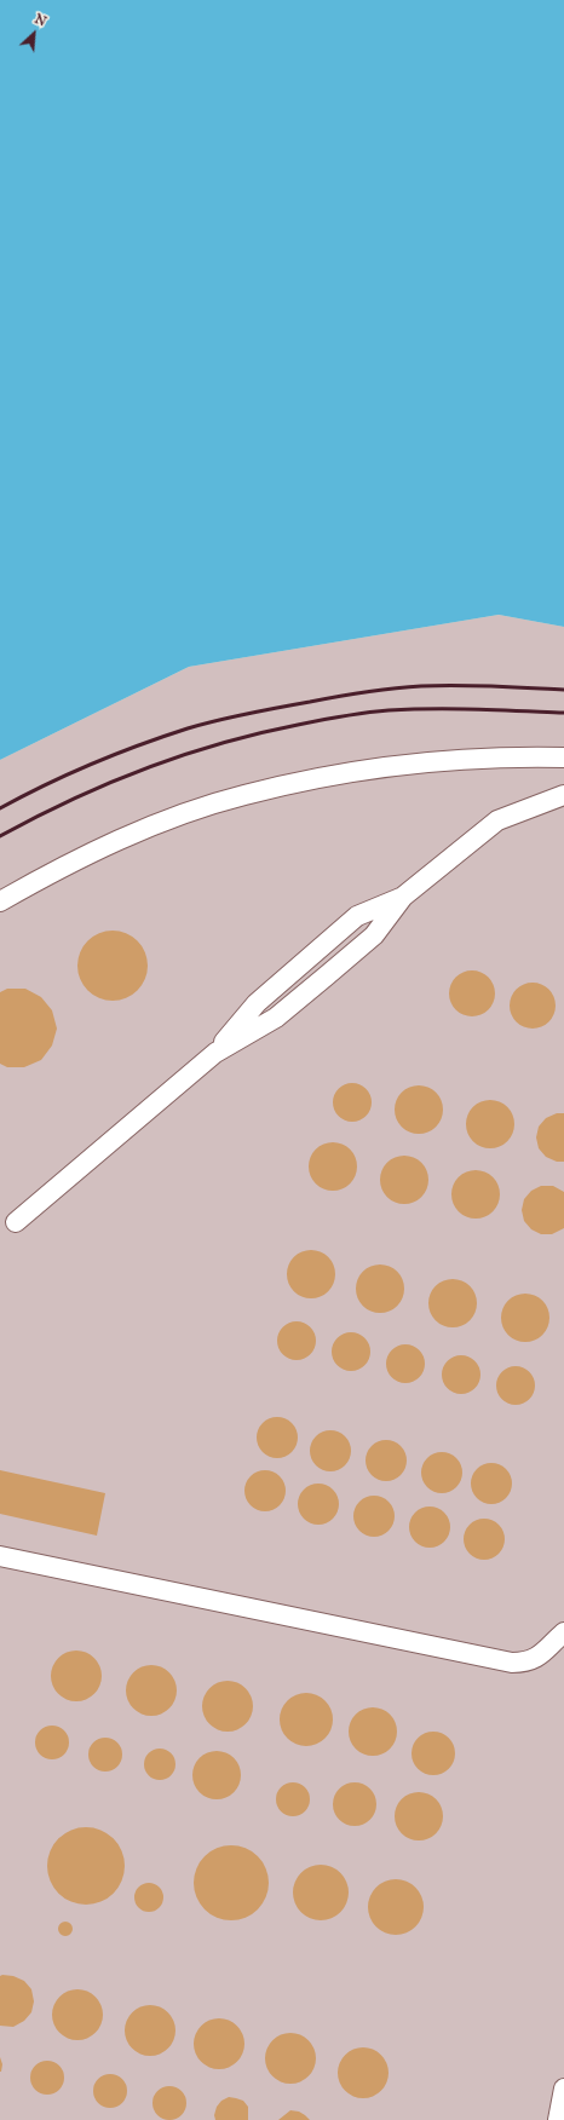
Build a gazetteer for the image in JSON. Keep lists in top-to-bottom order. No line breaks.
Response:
{"north":"top right"}
